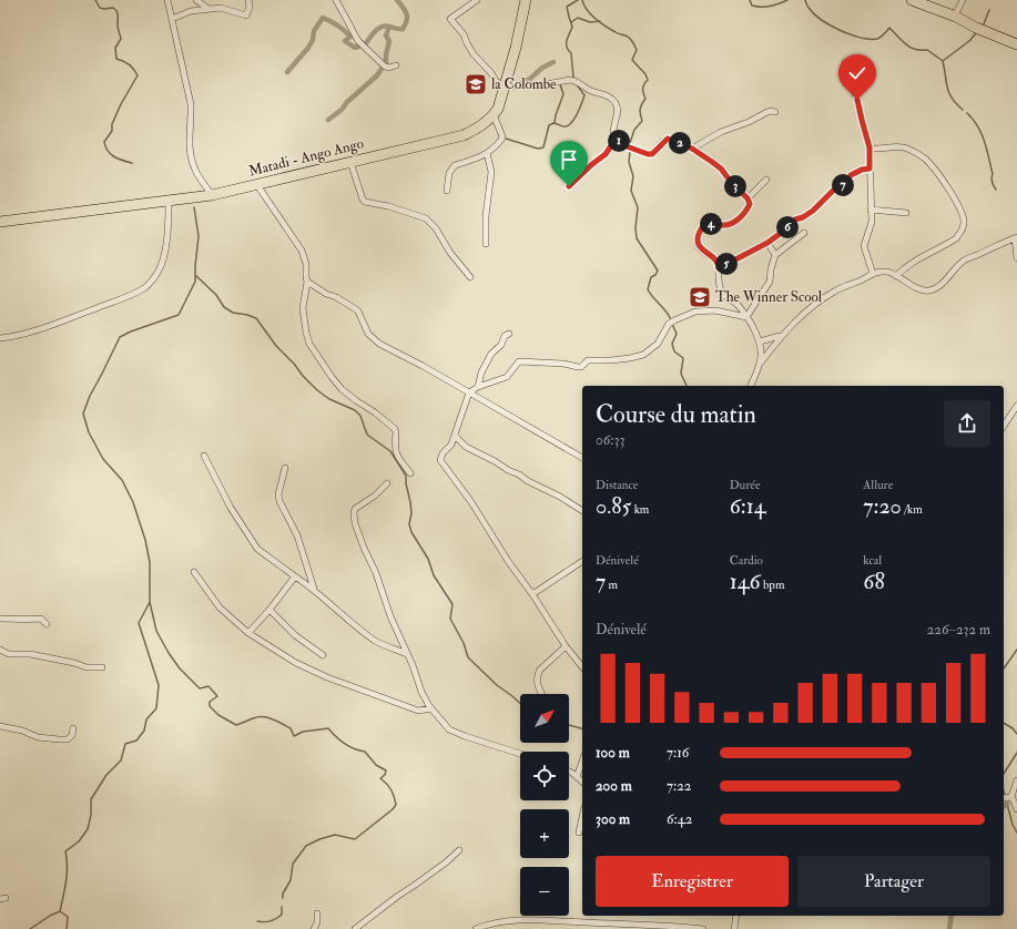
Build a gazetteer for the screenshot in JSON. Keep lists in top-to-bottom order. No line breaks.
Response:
{"streets":{"highway":["Matadi - Ango Ango"]},"places":{"school or university":["la Colombe","The Winner Scool"]},"north":"top right","page":{"pins":["1","2","7","3","4","6","5"],"heading":["Course du matin","06:33"],"stats":[["Distance","0.85 km"],["Durée","6:14"],["Allure","7:20 /km"],["Dénivelé","7 m"],["Cardio","146 bpm"],["kcal","68"]],"chart":["Dénivelé","226–232 m"],"map_buttons":["+","−"],"list":[{"name":"100 m","note":"7:16"},{"name":"200 m","note":"7:22"},{"name":"300 m","note":"6:42"}],"buttons":["Enregistrer","Partager"]}}
